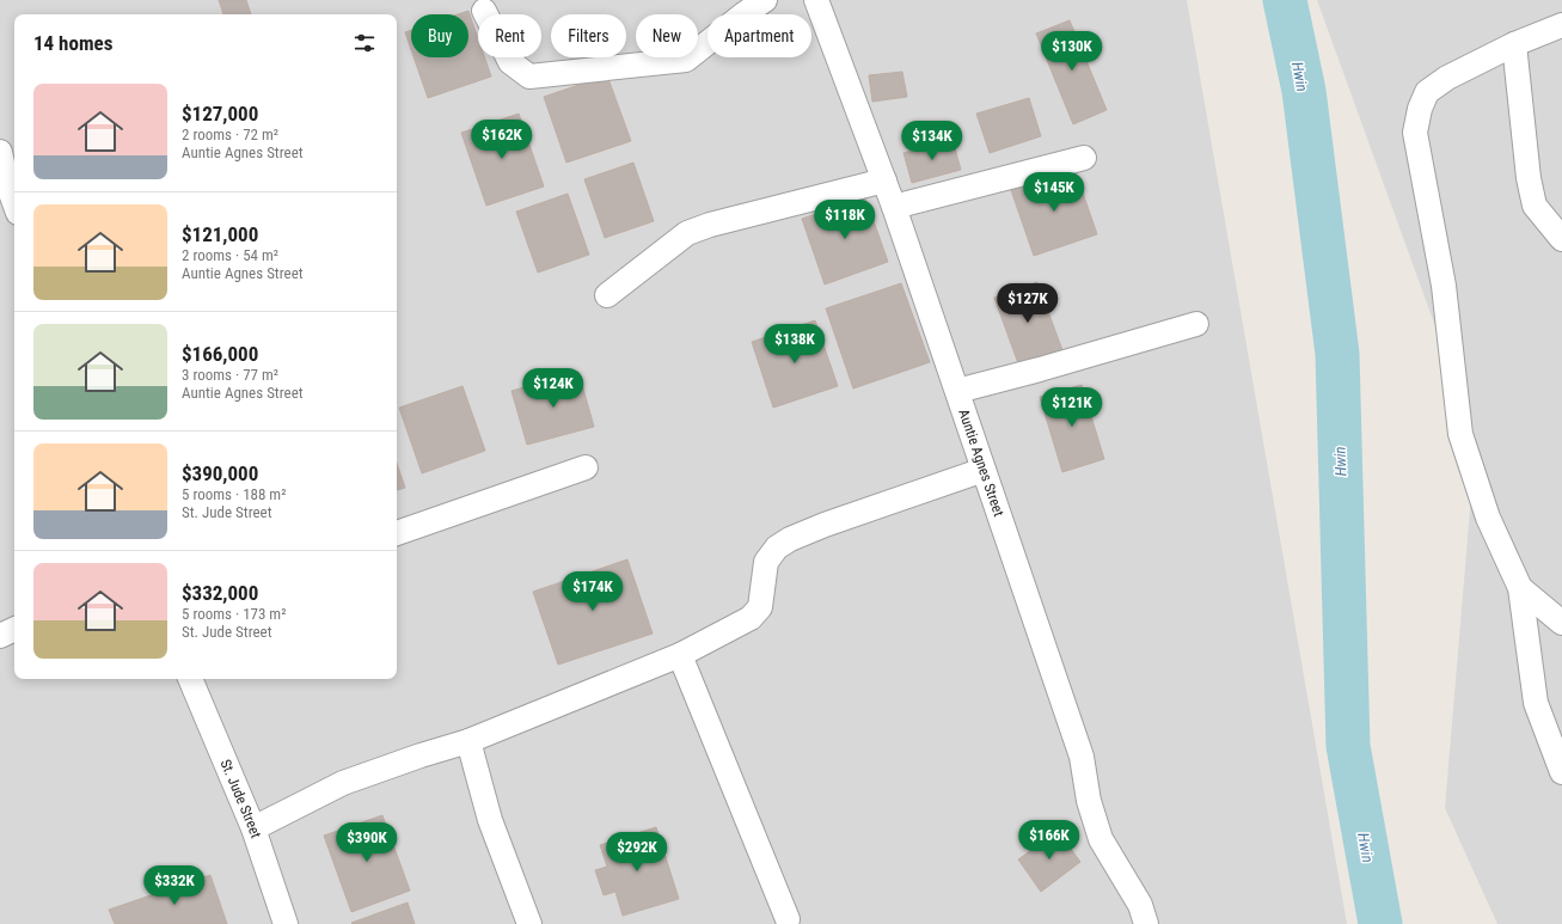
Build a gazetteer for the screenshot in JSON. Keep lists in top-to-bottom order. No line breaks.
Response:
{"streets":{"street":["Auntie Agnes Street","St. Jude Street"]},"water":["Hwin"],"page":{"chip":["Buy","Rent","Filters","New","Apartment"],"heading":"14 homes","price":["$130K","$162K","$134K","$145K","$118K","$127K","$138K","$124K","$121K","$174K","$166K","$390K","$292K","$332K"],"list":[{"name":"$127,000","note":"2 rooms · 72 m² · Auntie Agnes Street"},{"name":"$121,000","note":"2 rooms · 54 m² · Auntie Agnes Street"},{"name":"$166,000","note":"3 rooms · 77 m² · Auntie Agnes Street"},{"name":"$390,000","note":"5 rooms · 188 m² · St. Jude Street"},{"name":"$332,000","note":"5 rooms · 173 m² · St. Jude Street"}]}}
